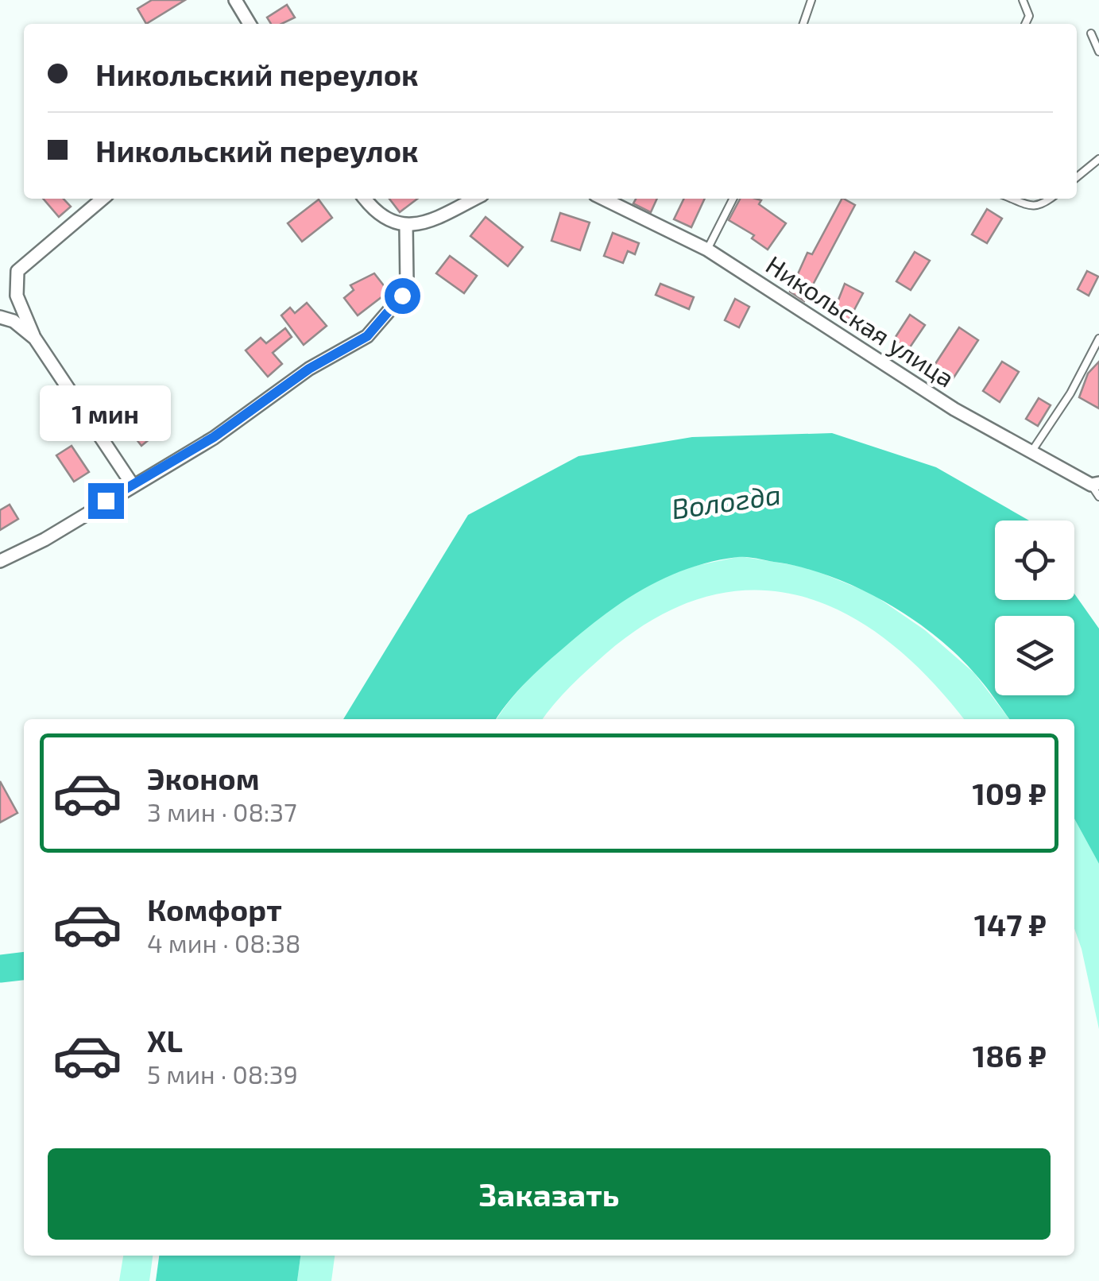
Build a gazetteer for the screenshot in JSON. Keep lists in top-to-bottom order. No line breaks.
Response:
{"streets":{"street":["Никольская улица"]},"water":["Вологда"],"page":{"banner":["Никольский переулок","Никольский переулок"],"bubble":"1 мин","list":[{"name":"Эконом","note":"3 мин · 08:37","value":"109 ₽"},{"name":"Комфорт","note":"4 мин · 08:38","value":"147 ₽"},{"name":"XL","note":"5 мин · 08:39","value":"186 ₽"}],"buttons":"Заказать"}}
